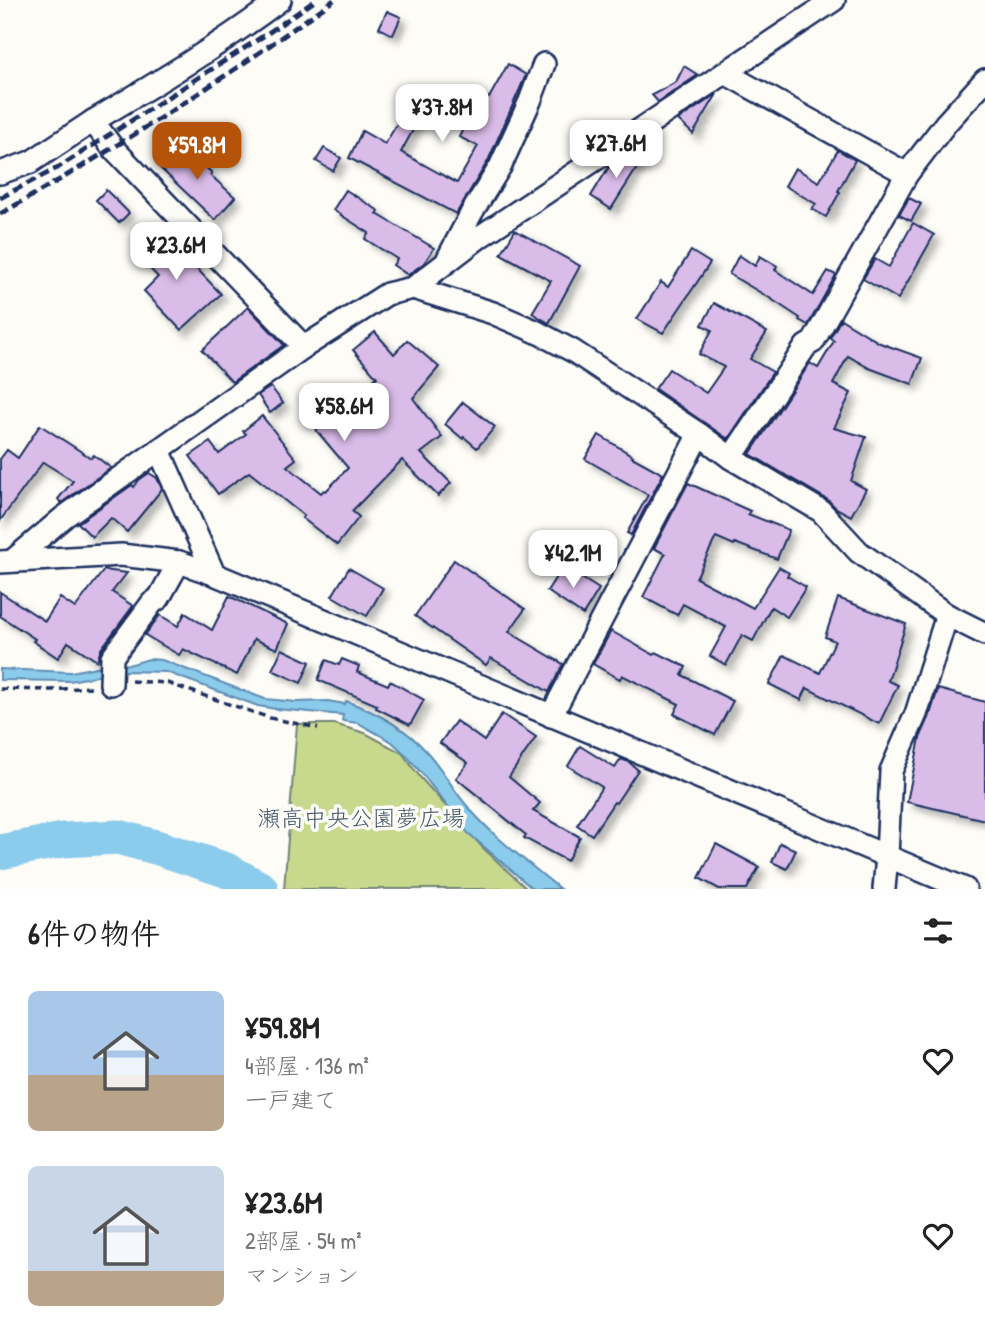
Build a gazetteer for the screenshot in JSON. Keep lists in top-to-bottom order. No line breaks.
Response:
{"parks":["瀬高中央公園夢広場"],"page":{"price":["¥37.8M","¥27.6M","¥59.8M","¥23.6M","¥58.6M","¥42.1M"],"heading":"6件の物件","list":[{"name":"¥59.8M","note":"4部屋 · 136 m² · 一戸建て"},{"name":"¥23.6M","note":"2部屋 · 54 m² · マンション"}]}}
